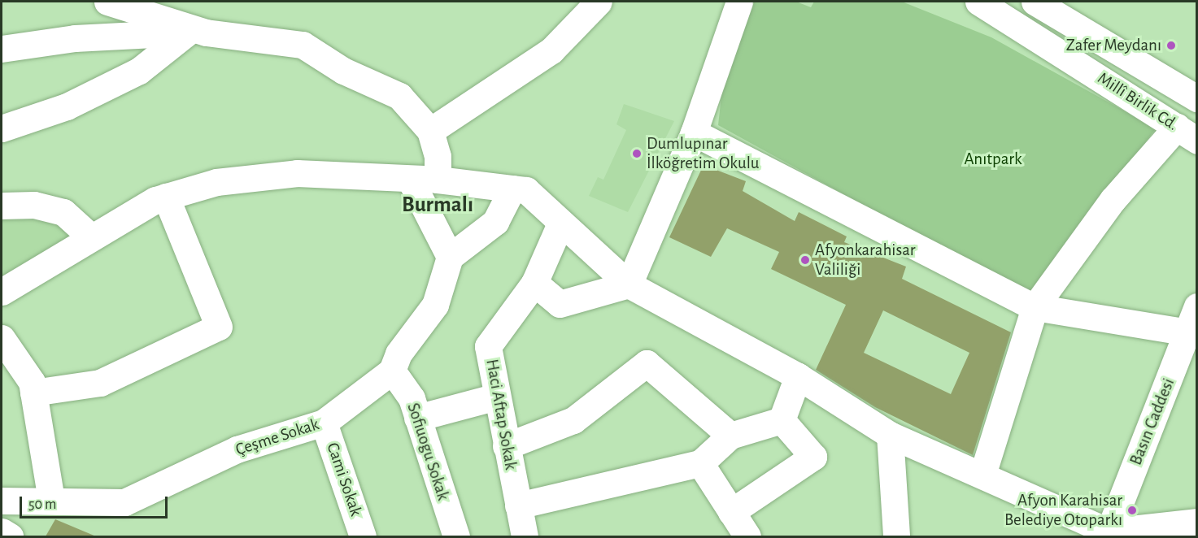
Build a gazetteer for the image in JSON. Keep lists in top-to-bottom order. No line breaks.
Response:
{"streets":{"street":["Millî Birlik Cd.","Haci Aftap Sokak","Basın Caddesi","Çeşme Sokak","Sofiuogu Sokak","Cami Sokak"]},"crossings":[["Çeşme Sokak","Sofiuogu Sokak"],["Çeşme Sokak","Cami Sokak"]],"districts":["Burmalı"],"parks":["Anıtpark"],"places":["Zafer Meydanı","Dumlupınar İlköğretim Okulu","Afyonkarahisar Valiliği","Afyon Karahisar Belediye Otoparkı"],"scale_bar":"50 m"}
